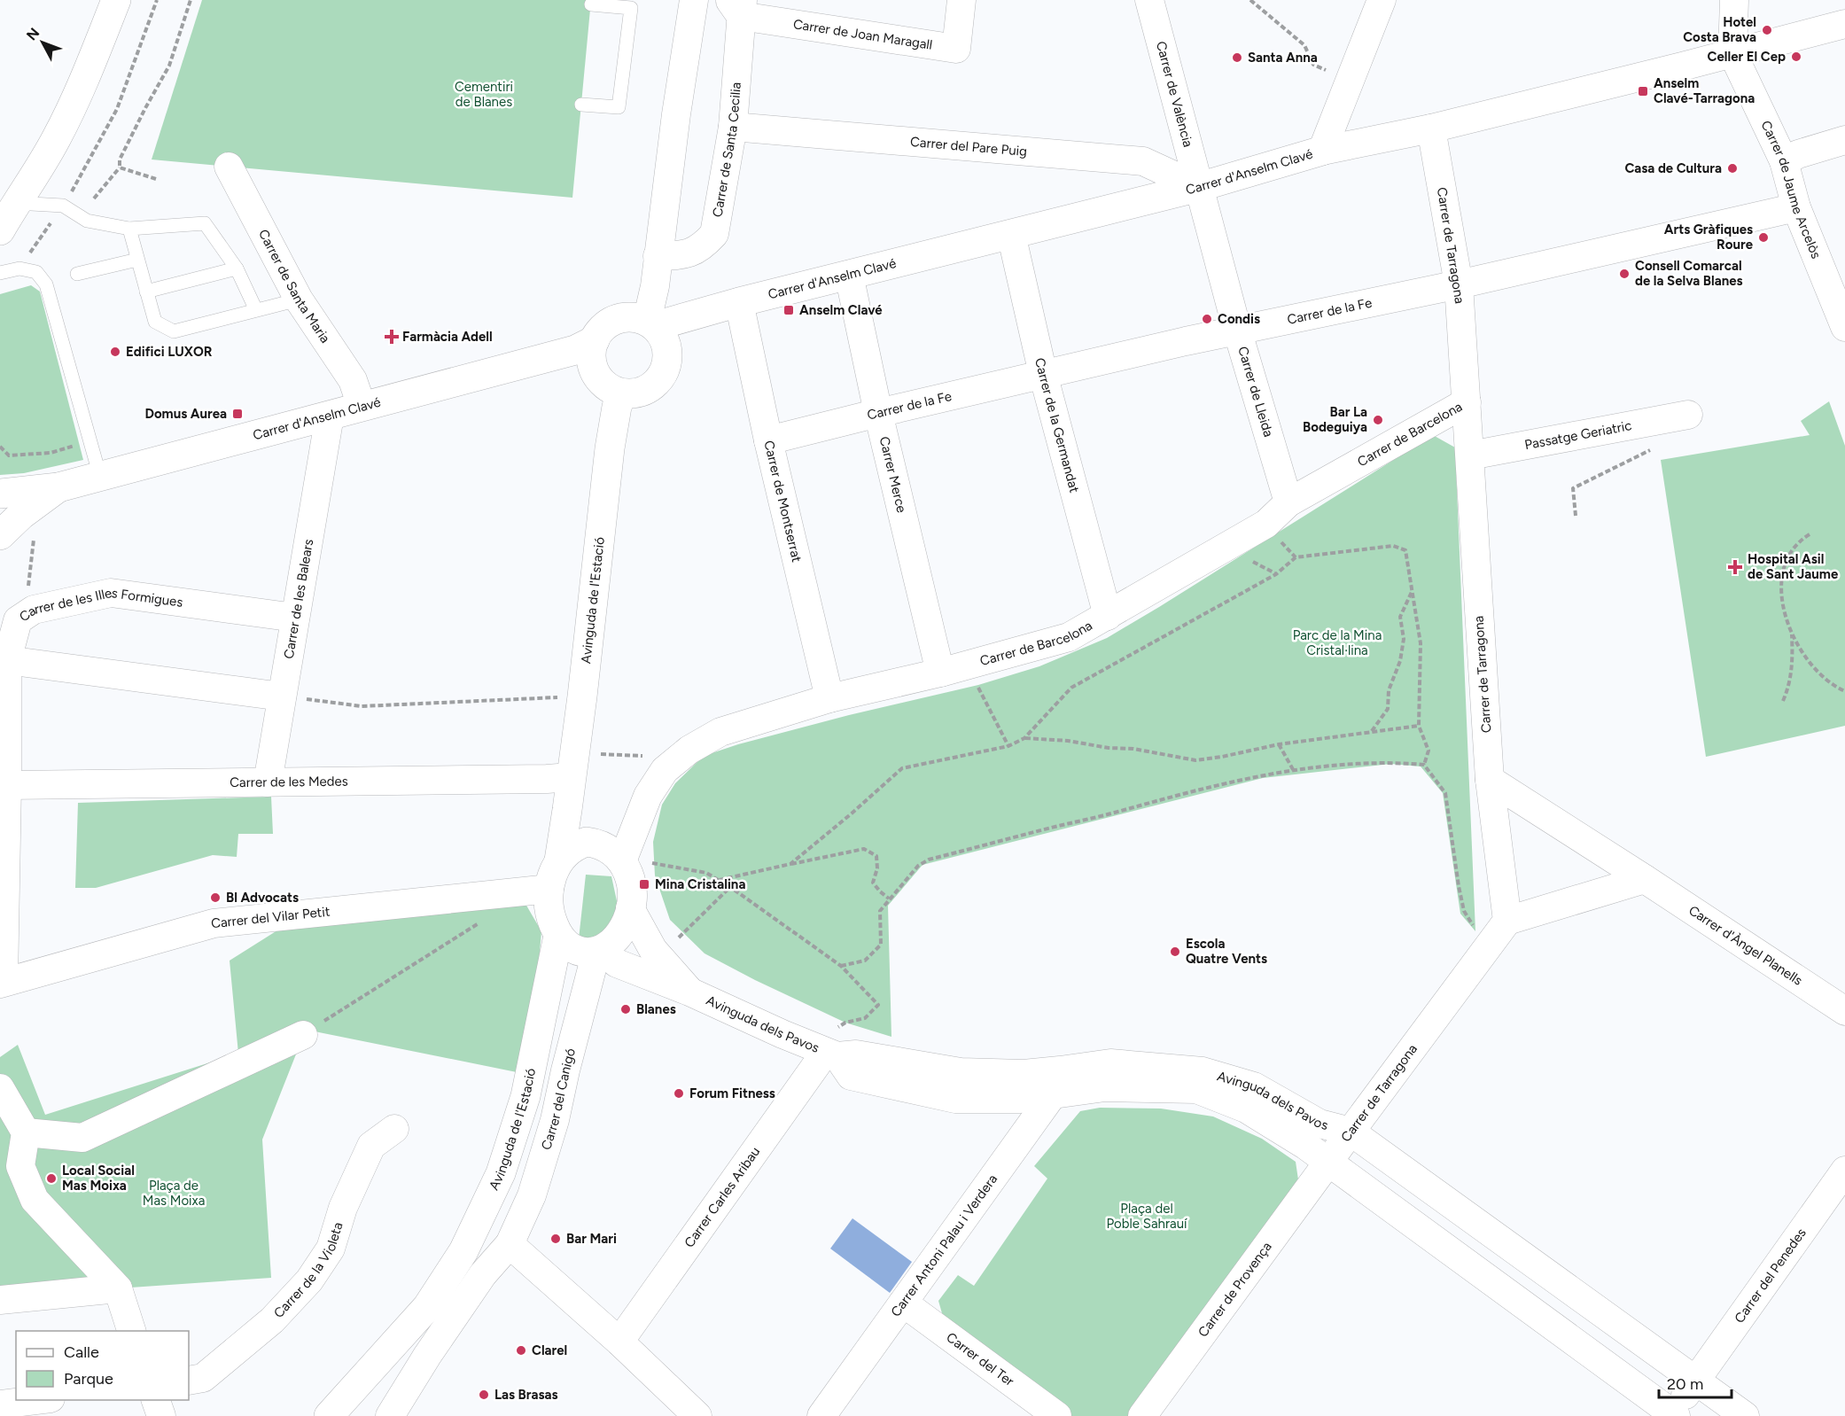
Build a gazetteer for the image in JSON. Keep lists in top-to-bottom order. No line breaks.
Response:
{"streets":{"street":["Carrer de Joan Maragall","Carrer de València","Carrer del Pare Puig","Carrer de Santa Cecilia","Carrer d'Anselm Clavé","Carrer de Jaume Arcelòs","Carrer de Tarragona","Carrer de Santa Maria","Carrer de la Fe","Carrer de Lleida","Carrer de la Germandat","Carrer de Barcelona","Passatge Geriatric","Carrer Merce","Carrer de Montserrat","Carrer de les Balears","Avinguda de l'Estació","Carrer de les Illes Formigues","Carrer de les Medes","Carrer del Vilar Petit","Carrer d'Àngel Planells","Avinguda dels Pavos","Carrer del Canigó","Carrer Carles Aribau","Carrer Antoni Palau i Verdera","Carrer de la Violeta","Carrer del Penedes","Carrer de Provença","Carrer del Ter"]},"crossings":[["Carrer de Joan Maragall","Carrer de Santa Cecilia"],["Carrer de València","Carrer del Pare Puig"],["Carrer de València","Carrer d'Anselm Clavé"],["Carrer de València","Carrer de Lleida"],["Carrer del Pare Puig","Carrer de Santa Cecilia"],["Carrer del Pare Puig","Carrer d'Anselm Clavé"],["Carrer del Pare Puig","Carrer de Lleida"],["Carrer d'Anselm Clavé","Carrer de Jaume Arcelòs"],["Carrer d'Anselm Clavé","Carrer de Tarragona"],["Carrer d'Anselm Clavé","Carrer de Santa Maria"],["Carrer d'Anselm Clavé","Carrer de Lleida"],["Carrer d'Anselm Clavé","Carrer de la Germandat"],["Carrer d'Anselm Clavé","Carrer Merce"],["Carrer d'Anselm Clavé","Carrer de Montserrat"],["Carrer d'Anselm Clavé","Carrer de les Balears"],["Carrer d'Anselm Clavé","Avinguda de l'Estació"],["Carrer de Jaume Arcelòs","Carrer de la Fe"],["Carrer de Tarragona","Carrer de la Fe"],["Carrer de Tarragona","Carrer de Barcelona"],["Carrer de Tarragona","Passatge Geriatric"],["Carrer de Tarragona","Carrer d'Àngel Planells"],["Carrer de Tarragona","Avinguda dels Pavos"],["Carrer de Tarragona","Carrer de Provença"],["Carrer de la Fe","Carrer de Lleida"],["Carrer de la Fe","Carrer de la Germandat"],["Carrer de la Fe","Carrer Merce"],["Carrer de la Fe","Carrer de Montserrat"],["Carrer de Lleida","Carrer de Barcelona"],["Carrer de la Germandat","Carrer de Barcelona"],["Carrer de Barcelona","Carrer Merce"],["Carrer de Barcelona","Carrer de Montserrat"],["Carrer de Barcelona","Avinguda de l'Estació"],["Carrer de Barcelona","Carrer del Vilar Petit"],["Carrer de Barcelona","Avinguda dels Pavos"],["Carrer de Barcelona","Carrer del Canigó"],["Carrer de les Balears","Carrer de les Illes Formigues"],["Carrer de les Balears","Carrer de les Medes"],["Avinguda de l'Estació","Carrer de les Medes"],["Avinguda de l'Estació","Carrer del Vilar Petit"],["Avinguda de l'Estació","Avinguda dels Pavos"],["Avinguda de l'Estació","Carrer del Canigó"],["Carrer de les Illes Formigues","Carrer de les Medes"],["Carrer de les Illes Formigues","Carrer del Vilar Petit"],["Carrer del Vilar Petit","Avinguda dels Pavos"],["Carrer del Vilar Petit","Carrer del Canigó"],["Avinguda dels Pavos","Carrer del Canigó"],["Avinguda dels Pavos","Carrer Carles Aribau"],["Avinguda dels Pavos","Carrer Antoni Palau i Verdera"],["Avinguda dels Pavos","Carrer del Penedes"],["Avinguda dels Pavos","Carrer de Provença"],["Carrer Antoni Palau i Verdera","Carrer del Ter"]],"parks":["Cementiri de Blanes","Parc de la Mina Cristal·lina","Plaça de Mas Moixa","Plaça del Poble Sahrauí"],"places":{"other":["Hotel Costa Brava","Celler El Cep","Santa Anna","Casa de Cultura","Arts Gràfiques Roure","Consell Comarcal de la Selva Blanes","Condis","Edifici LUXOR","Bar La Bodeguiya","Bl Advocats","Escola Quatre Vents","Blanes","Forum Fitness","Local Social Mas Moixa","Bar Mari","Clarel","Las Brasas"],"transit":["Anselm Clavé-Tarragona","Anselm Clavé","Domus Aurea","Mina Cristalina"],"health":["Farmàcia Adell","Hospital Asil de Sant Jaume"]},"legend":["Calle","Parque"],"scale_bar":"20 m","north":"top left"}
